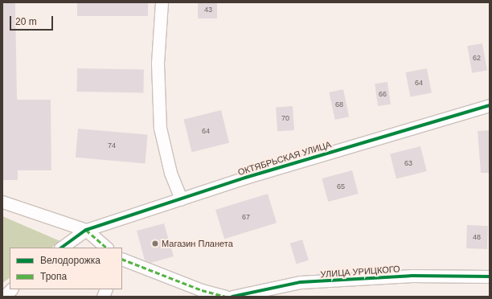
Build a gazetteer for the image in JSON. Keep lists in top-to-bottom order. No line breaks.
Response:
{"streets":{"street":["ОКТЯБРЬСКАЯ УЛИЦА","УЛИЦА УРИЦКОГО"]},"places":["Магазин Планета"],"house_numbers":["43","62","64","66","68","70","64","74","63","65","67","48"],"legend":["Велодорожка","Тропа"],"scale_bar":"20 m"}
